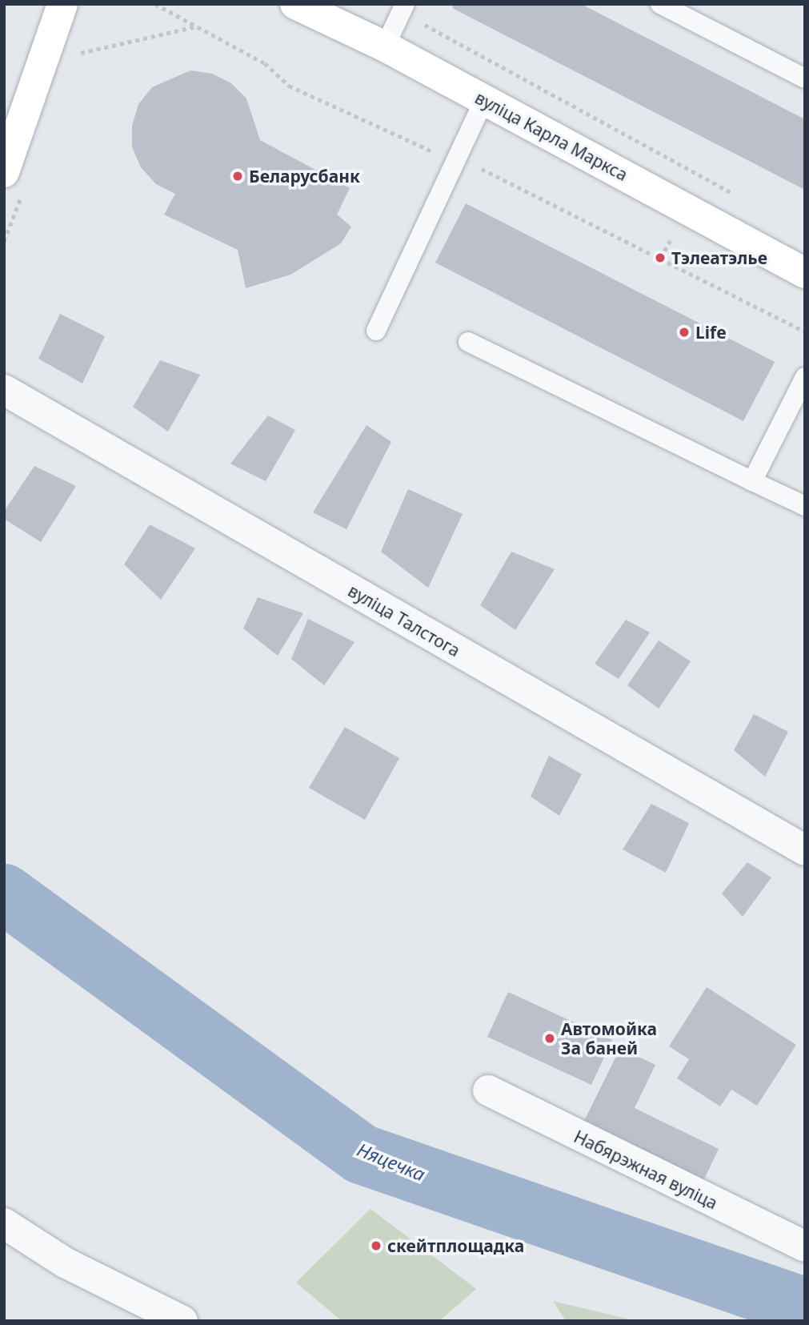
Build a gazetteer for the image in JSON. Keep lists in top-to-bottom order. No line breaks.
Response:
{"streets":{"main road":["вуліца Карла Маркса"],"street":["вуліца Талстога","Набярэжная вуліца"]},"water":["Няцечка"],"places":["Беларусбанк","Тэлеатэлье","Life","Автомойка За баней","скейтплощадка"]}
